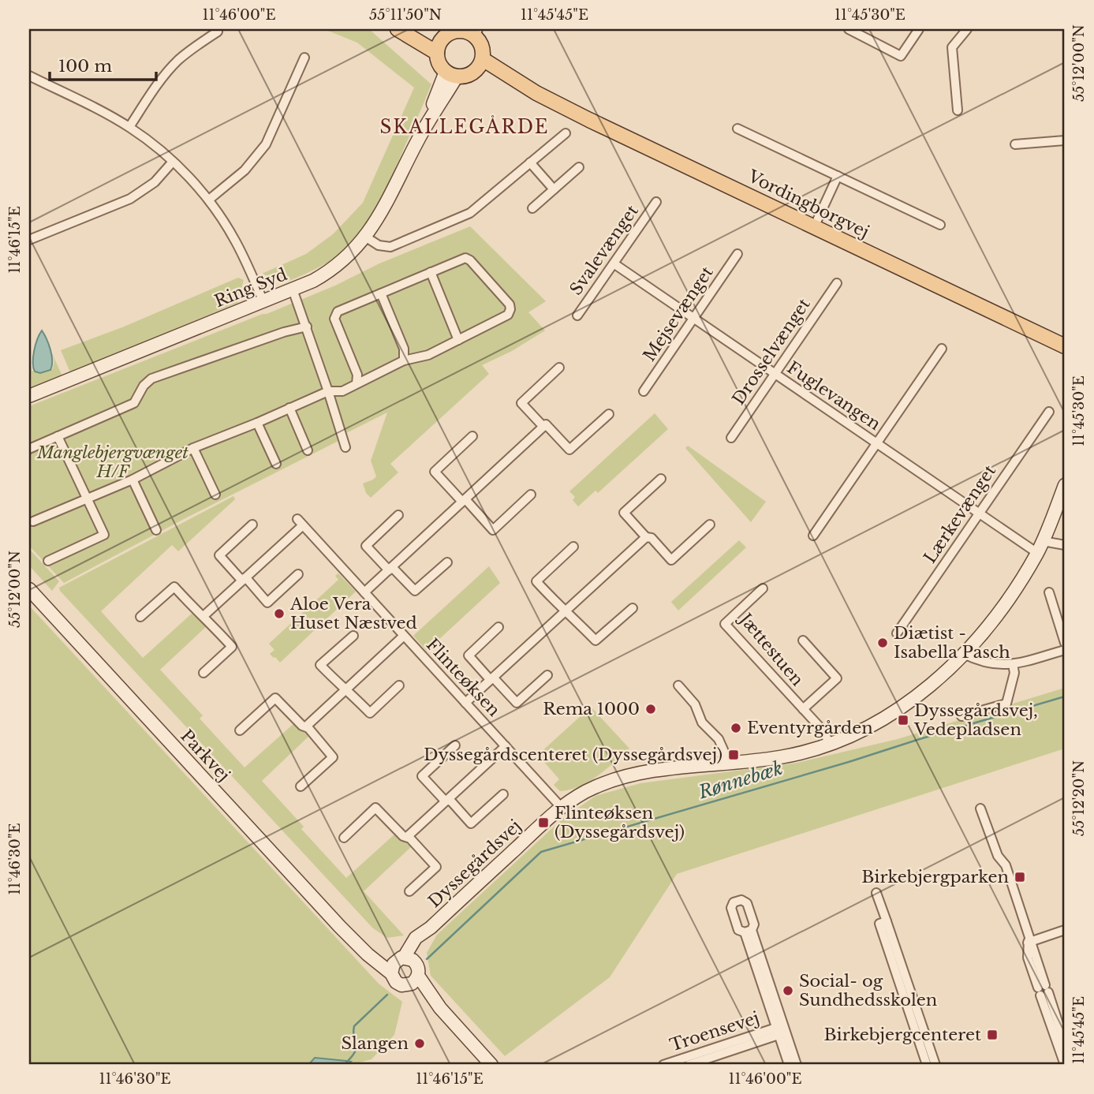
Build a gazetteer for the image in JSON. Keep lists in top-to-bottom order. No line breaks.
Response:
{"streets":{"main road":["Vordingborgvej"],"street":["Svalevænget","Ring Syd","Mejsevænget","Drosselvænget","Fuglevangen","Lærkevænget","Jættestuen","Flinteøksen","Parkvej","Dyssegårdsvej","Troensevej"]},"crossings":[["Vordingborgvej","Ring Syd"],["Svalevænget","Fuglevangen"],["Mejsevænget","Fuglevangen"],["Drosselvænget","Fuglevangen"],["Fuglevangen","Lærkevænget"],["Fuglevangen","Dyssegårdsvej"],["Jættestuen","Dyssegårdsvej"],["Flinteøksen","Dyssegårdsvej"],["Parkvej","Dyssegårdsvej"]],"districts":["SKALLEGÅRDE"],"water":["Rønnebæk"],"parks":["Manglebjergvænget H/F"],"places":{"other":["Aloe Vera Huset Næstved","Diætist - Isabella Pasch","Rema 1000","Eventyrgården","Social- og Sundhedsskolen","Slangen"],"transit":["Dyssegårdsvej, Vedepladsen","Dyssegårdscenteret (Dyssegårdsvej)","Flinteøksen (Dyssegårdsvej)","Birkebjergparken","Birkebjergcenteret"]},"scale_bar":"100 m","coordinates":["11°46'00\"E","55°11'50\"N","11°45'45\"E","11°45'30\"E","55°12'00\"N","11°46'15\"E","55°12'20\"N","11°46'30\"E"]}
